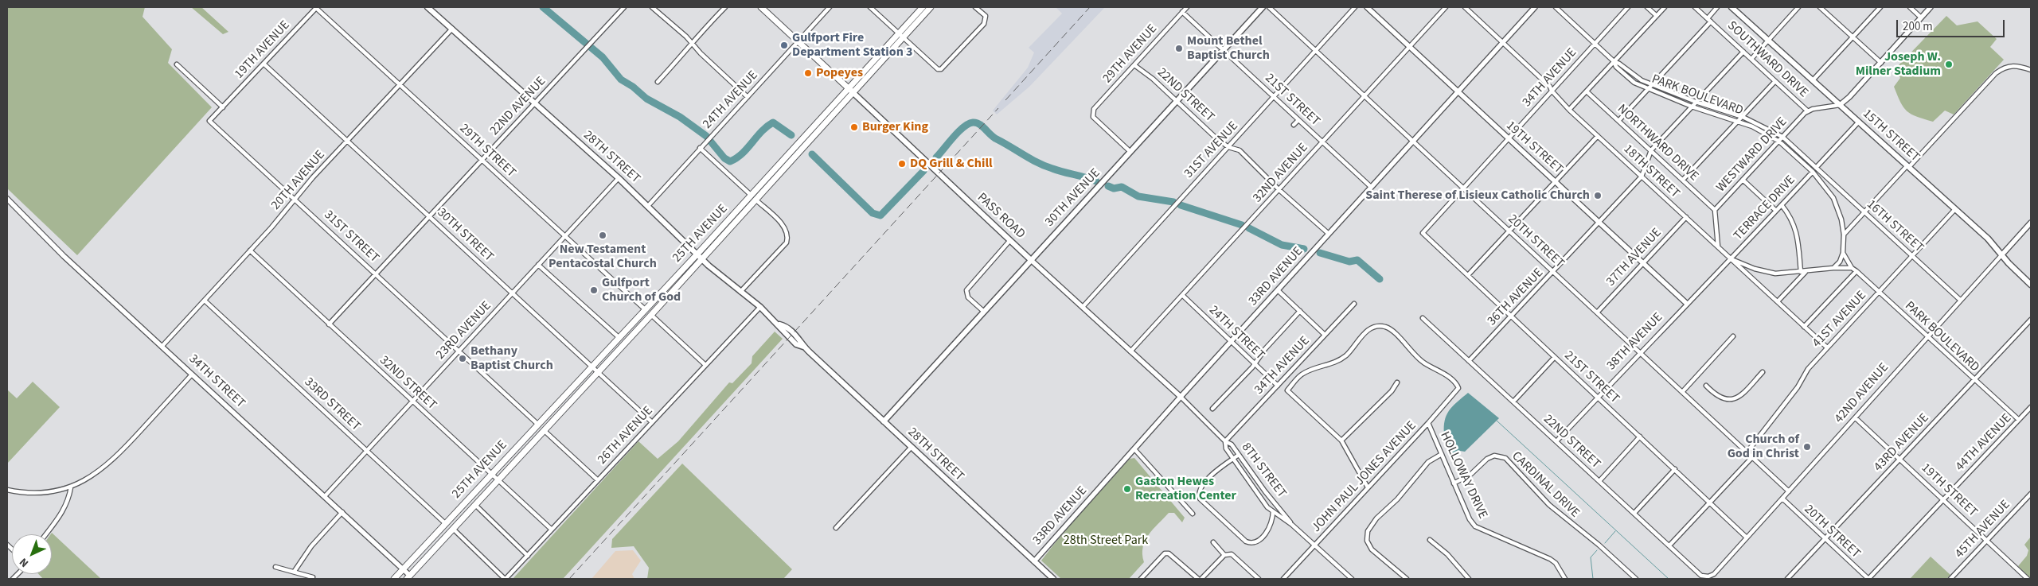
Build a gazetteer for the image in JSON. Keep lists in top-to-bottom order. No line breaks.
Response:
{"streets":{"main road":["15TH STREET","28TH STREET","30TH AVENUE","PASS ROAD","25TH AVENUE"],"street":["19TH AVENUE","29TH AVENUE","SOUTHWARD DRIVE","34TH AVENUE","22ND STREET","PARK BOULEVARD","24TH AVENUE","21ST STREET","22ND AVENUE","NORTHWARD DRIVE","19TH STREET","31ST AVENUE","29TH STREET","WESTWARD DRIVE","18TH STREET","32ND AVENUE","20TH AVENUE","TERRACE DRIVE","16TH STREET","30TH STREET","31ST STREET","20TH STREET","37TH AVENUE","33RD AVENUE","36TH AVENUE","41ST AVENUE","23RD AVENUE","24TH STREET","38TH AVENUE","34TH STREET","32ND STREET","42ND AVENUE","33RD STREET","26TH AVENUE","43RD AVENUE","44TH AVENUE","8TH STREET","HOLLOWAY DRIVE","JOHN PAUL JONES AVENUE","CARDINAL DRIVE","45TH AVENUE"]},"crossings":[["19TH AVENUE","29TH STREET"],["19TH AVENUE","30TH STREET"],["19TH AVENUE","31ST STREET"],["29TH AVENUE","22ND STREET"],["29TH AVENUE","21ST STREET"],["29TH AVENUE","30TH AVENUE"],["SOUTHWARD DRIVE","WESTWARD DRIVE"],["34TH AVENUE","21ST STREET"],["34TH AVENUE","19TH STREET"],["34TH AVENUE","18TH STREET"],["34TH AVENUE","PASS ROAD"],["34TH AVENUE","20TH STREET"],["34TH AVENUE","24TH STREET"],["34TH AVENUE","8TH STREET"],["22ND STREET","31ST AVENUE"],["22ND STREET","32ND AVENUE"],["22ND STREET","30TH AVENUE"],["22ND STREET","33RD AVENUE"],["22ND STREET","36TH AVENUE"],["22ND STREET","38TH AVENUE"],["22ND STREET","42ND AVENUE"],["PARK BOULEVARD","WESTWARD DRIVE"],["PARK BOULEVARD","TERRACE DRIVE"],["PARK BOULEVARD","16TH STREET"],["PARK BOULEVARD","41ST AVENUE"],["PARK BOULEVARD","42ND AVENUE"],["PARK BOULEVARD","43RD AVENUE"],["PARK BOULEVARD","44TH AVENUE"],["24TH AVENUE","28TH STREET"],["24TH AVENUE","PASS ROAD"],["21ST STREET","31ST AVENUE"],["21ST STREET","32ND AVENUE"],["21ST STREET","30TH AVENUE"],["21ST STREET","33RD AVENUE"],["21ST STREET","36TH AVENUE"],["21ST STREET","38TH AVENUE"],["21ST STREET","42ND AVENUE"],["22ND AVENUE","29TH STREET"],["22ND AVENUE","28TH STREET"],["22ND AVENUE","30TH STREET"],["22ND AVENUE","31ST STREET"],["22ND AVENUE","32ND STREET"],["15TH STREET","41ST AVENUE"],["15TH STREET","42ND AVENUE"],["NORTHWARD DRIVE","WESTWARD DRIVE"],["19TH STREET","32ND AVENUE"],["19TH STREET","37TH AVENUE"],["19TH STREET","33RD AVENUE"],["19TH STREET","36TH AVENUE"],["19TH STREET","38TH AVENUE"],["19TH STREET","42ND AVENUE"],["19TH STREET","43RD AVENUE"],["19TH STREET","44TH AVENUE"],["19TH STREET","45TH AVENUE"],["31ST AVENUE","PASS ROAD"],["31ST AVENUE","20TH STREET"],["29TH STREET","20TH AVENUE"],["29TH STREET","25TH AVENUE"],["29TH STREET","23RD AVENUE"],["WESTWARD DRIVE","18TH STREET"],["28TH STREET","20TH AVENUE"],["28TH STREET","30TH AVENUE"],["28TH STREET","25TH AVENUE"],["28TH STREET","33RD AVENUE"],["28TH STREET","23RD AVENUE"],["28TH STREET","26TH AVENUE"],["18TH STREET","TERRACE DRIVE"],["18TH STREET","37TH AVENUE"],["18TH STREET","33RD AVENUE"],["18TH STREET","36TH AVENUE"],["18TH STREET","41ST AVENUE"],["18TH STREET","38TH AVENUE"],["32ND AVENUE","PASS ROAD"],["32ND AVENUE","20TH STREET"],["32ND AVENUE","24TH STREET"],["20TH AVENUE","30TH STREET"],["20TH AVENUE","31ST STREET"],["20TH AVENUE","34TH STREET"],["20TH AVENUE","32ND STREET"],["20TH AVENUE","33RD STREET"],["30TH AVENUE","PASS ROAD"],["TERRACE DRIVE","38TH AVENUE"],["PASS ROAD","25TH AVENUE"],["PASS ROAD","33RD AVENUE"],["PASS ROAD","8TH STREET"],["16TH STREET","41ST AVENUE"],["16TH STREET","42ND AVENUE"],["25TH AVENUE","30TH STREET"],["25TH AVENUE","31ST STREET"],["25TH AVENUE","34TH STREET"],["25TH AVENUE","32ND STREET"],["25TH AVENUE","33RD STREET"],["30TH STREET","23RD AVENUE"],["30TH STREET","26TH AVENUE"],["31ST STREET","23RD AVENUE"],["20TH STREET","37TH AVENUE"],["20TH STREET","33RD AVENUE"],["20TH STREET","36TH AVENUE"],["20TH STREET","41ST AVENUE"],["20TH STREET","38TH AVENUE"],["20TH STREET","42ND AVENUE"],["20TH STREET","43RD AVENUE"],["20TH STREET","44TH AVENUE"],["33RD AVENUE","24TH STREET"],["23RD AVENUE","34TH STREET"],["23RD AVENUE","32ND STREET"],["23RD AVENUE","33RD STREET"],["32ND STREET","26TH AVENUE"],["8TH STREET","JOHN PAUL JONES AVENUE"],["HOLLOWAY DRIVE","JOHN PAUL JONES AVENUE"],["HOLLOWAY DRIVE","CARDINAL DRIVE"]],"parks":["28th Street Park"],"places":["Gulfport Fire Department Station 3","Mount Bethel Baptist Church","Joseph W. Milner Stadium","Popeyes","Burger King","DQ Grill & Chill","Saint Therese of Lisieux Catholic Church","New Testament Pentacostal Church","Gulfport Church of God","Bethany Baptist Church","Church of God in Christ","Gaston Hewes Recreation Center"],"scale_bar":"200 m","north":"bottom left"}
